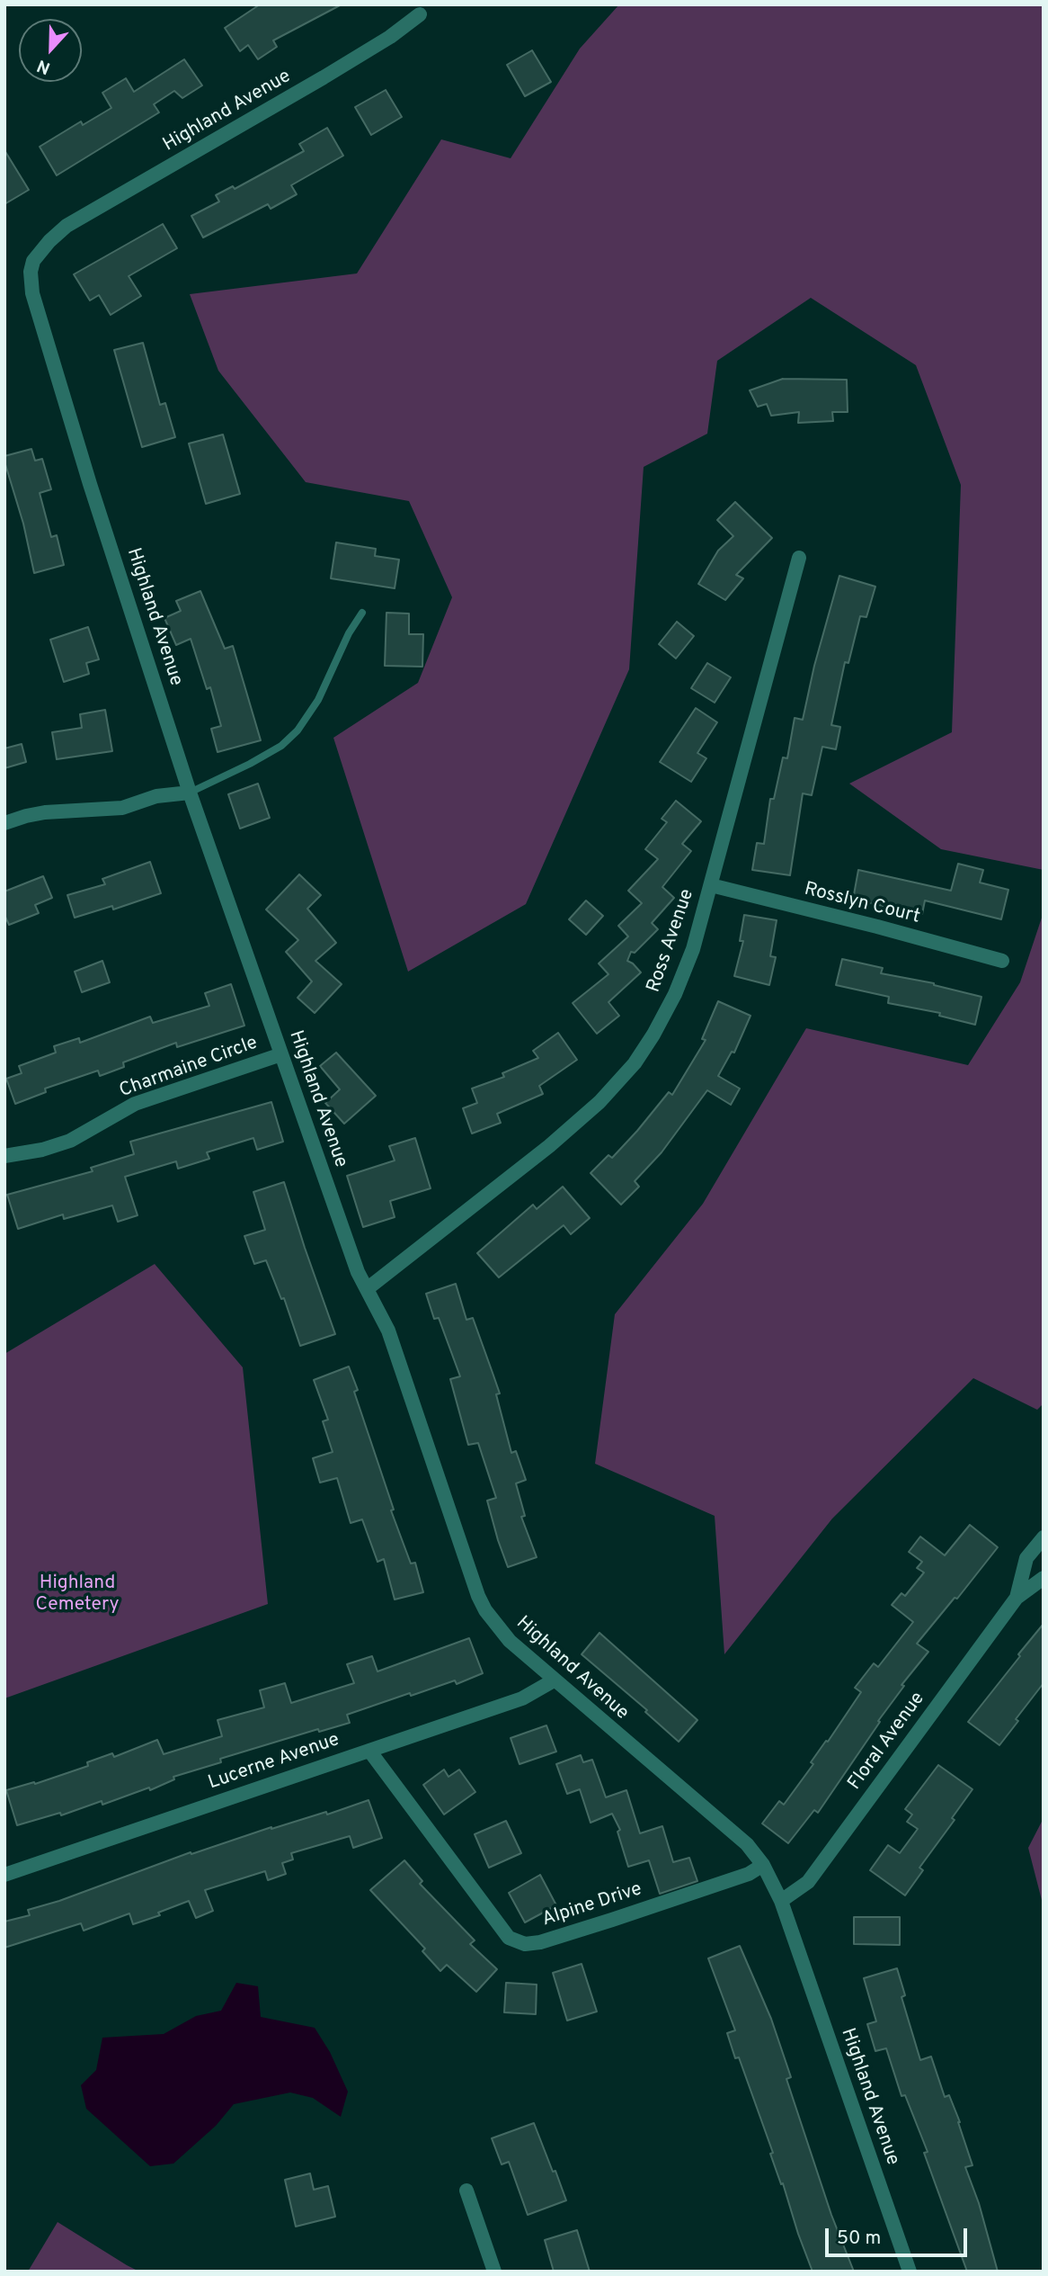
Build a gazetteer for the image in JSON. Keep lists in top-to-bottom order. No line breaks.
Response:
{"streets":{"street":["Highland Avenue","Rosslyn Court","Ross Avenue","Charmaine Circle","Floral Avenue","Lucerne Avenue","Alpine Drive"]},"crossings":[["Highland Avenue","Ross Avenue"],["Highland Avenue","Charmaine Circle"],["Highland Avenue","Floral Avenue"],["Highland Avenue","Lucerne Avenue"],["Highland Avenue","Alpine Drive"],["Rosslyn Court","Ross Avenue"],["Lucerne Avenue","Alpine Drive"]],"parks":["Highland Cemetery"],"scale_bar":"50 m","north":"bottom"}
